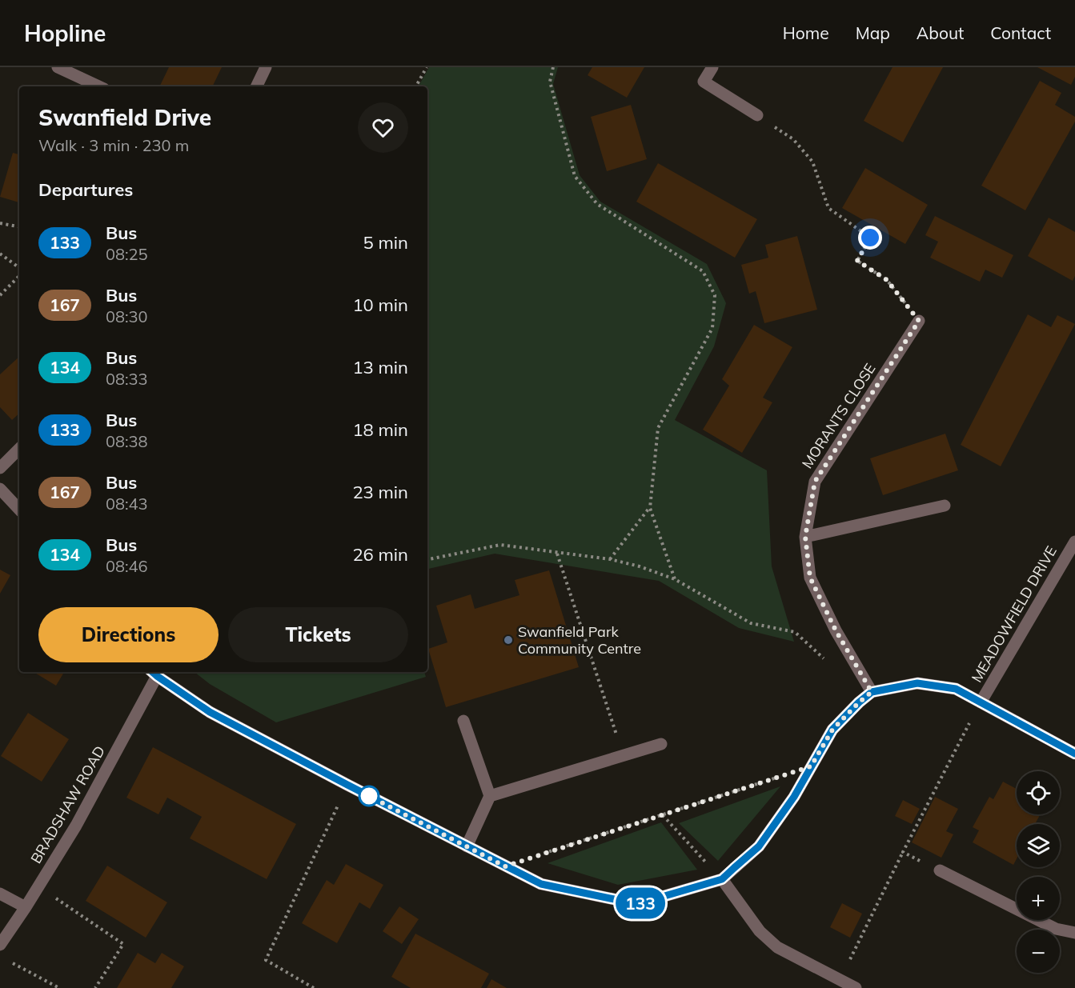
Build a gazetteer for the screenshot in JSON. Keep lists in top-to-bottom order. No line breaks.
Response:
{"streets":{"street":["MORANTS CLOSE","MEADOWFIELD DRIVE","BRADSHAW ROAD"]},"places":["Swanfield Park Community Centre"],"lines":["bus line 133"],"page":{"header":"Hopline","nav":["Home","Map","About","Contact"],"on_map":"133","heading":[["Swanfield Drive","Walk · 3 min · 230 m"],"Departures"],"list":[{"mark":"133","name":"Bus","note":"08:25","value":"5 min"},{"mark":"167","name":"Bus","note":"08:30","value":"10 min"},{"mark":"134","name":"Bus","note":"08:33","value":"13 min"},{"mark":"133","name":"Bus","note":"08:38","value":"18 min"},{"mark":"167","name":"Bus","note":"08:43","value":"23 min"},{"mark":"134","name":"Bus","note":"08:46","value":"26 min"}],"buttons":["Directions","Tickets"],"map_buttons":["+","−"]}}
